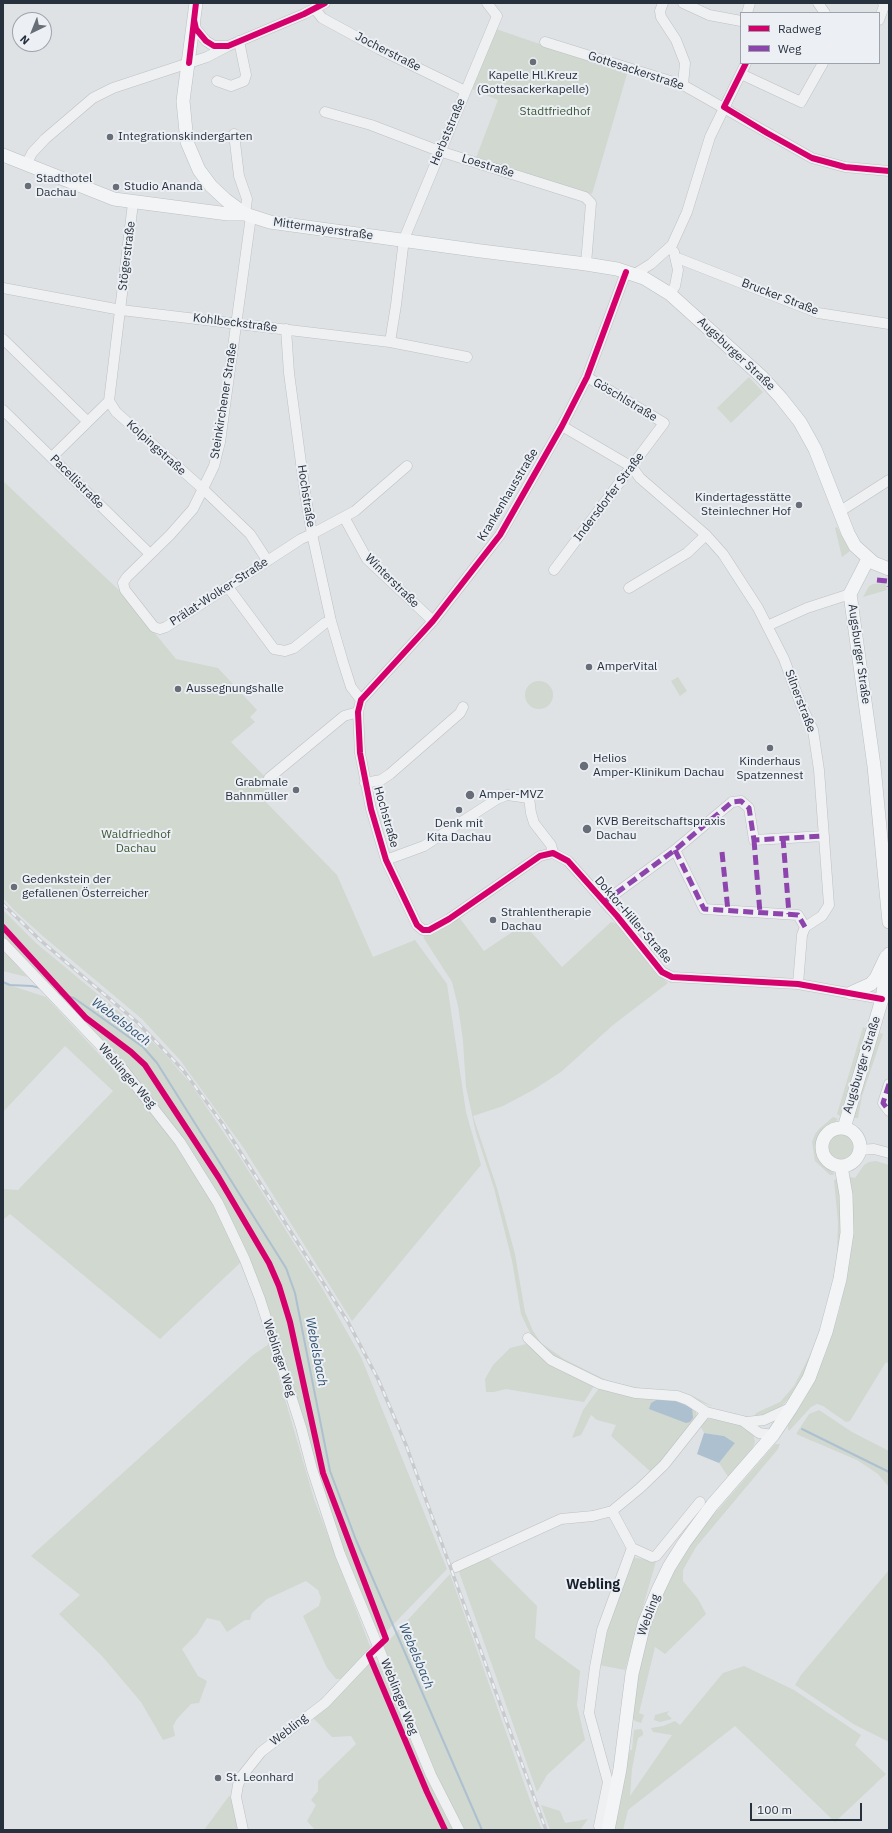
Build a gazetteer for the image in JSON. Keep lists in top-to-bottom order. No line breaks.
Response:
{"streets":{"main road":["Mittermayerstraße","Augsburger Straße","Webling"],"street":["Jocherstraße","Gottesackerstraße","Herbststraße","Loestraße","Stögerstraße","Brucker Straße","Kohlbeckstraße","Göschlstraße","Steinkirchener Straße","Kolpingstraße","Pacellistraße","Krankenhausstraße","Hochstraße","Indersdorfer Straße","Winterstraße","Prälat-Wolker-Straße","Silnerstraße","Doktor-Hiller-Straße","Weblinger Weg"]},"crossings":[["Jocherstraße","Herbststraße"],["Herbststraße","Loestraße"],["Herbststraße","Mittermayerstraße"],["Herbststraße","Kohlbeckstraße"],["Loestraße","Mittermayerstraße"],["Mittermayerstraße","Stögerstraße"],["Mittermayerstraße","Augsburger Straße"],["Mittermayerstraße","Steinkirchener Straße"],["Mittermayerstraße","Krankenhausstraße"],["Stögerstraße","Kohlbeckstraße"],["Kohlbeckstraße","Steinkirchener Straße"],["Kohlbeckstraße","Hochstraße"],["Augsburger Straße","Krankenhausstraße"],["Augsburger Straße","Doktor-Hiller-Straße"],["Göschlstraße","Krankenhausstraße"],["Göschlstraße","Indersdorfer Straße"],["Steinkirchener Straße","Kolpingstraße"],["Steinkirchener Straße","Prälat-Wolker-Straße"],["Kolpingstraße","Prälat-Wolker-Straße"],["Pacellistraße","Prälat-Wolker-Straße"],["Krankenhausstraße","Hochstraße"],["Krankenhausstraße","Winterstraße"],["Krankenhausstraße","Silnerstraße"],["Hochstraße","Prälat-Wolker-Straße"],["Hochstraße","Doktor-Hiller-Straße"],["Indersdorfer Straße","Silnerstraße"],["Winterstraße","Prälat-Wolker-Straße"],["Silnerstraße","Doktor-Hiller-Straße"],["Weblinger Weg","Webling"]],"districts":["Webling"],"water":["Webelsbach"],"parks":["Stadtfriedhof","Waldfriedhof Dachau"],"places":["Kapelle Hl.Kreuz (Gottesackerkapelle)","Integrationskindergarten","Stadthotel Dachau","Studio Ananda","Kindertagesstätte Steinlechner Hof","AmperVital","Aussegnungshalle","Kinderhaus Spatzennest","Helios Amper-Klinikum Dachau","Grabmale Bahnmüller","Amper-MVZ","Denk mit Kita Dachau","KVB Bereitschaftspraxis Dachau","Gedenkstein der gefallenen Österreicher","Strahlentherapie Dachau","St. Leonhard"],"legend":["Radweg","Weg"],"scale_bar":"100 m","north":"bottom left"}
